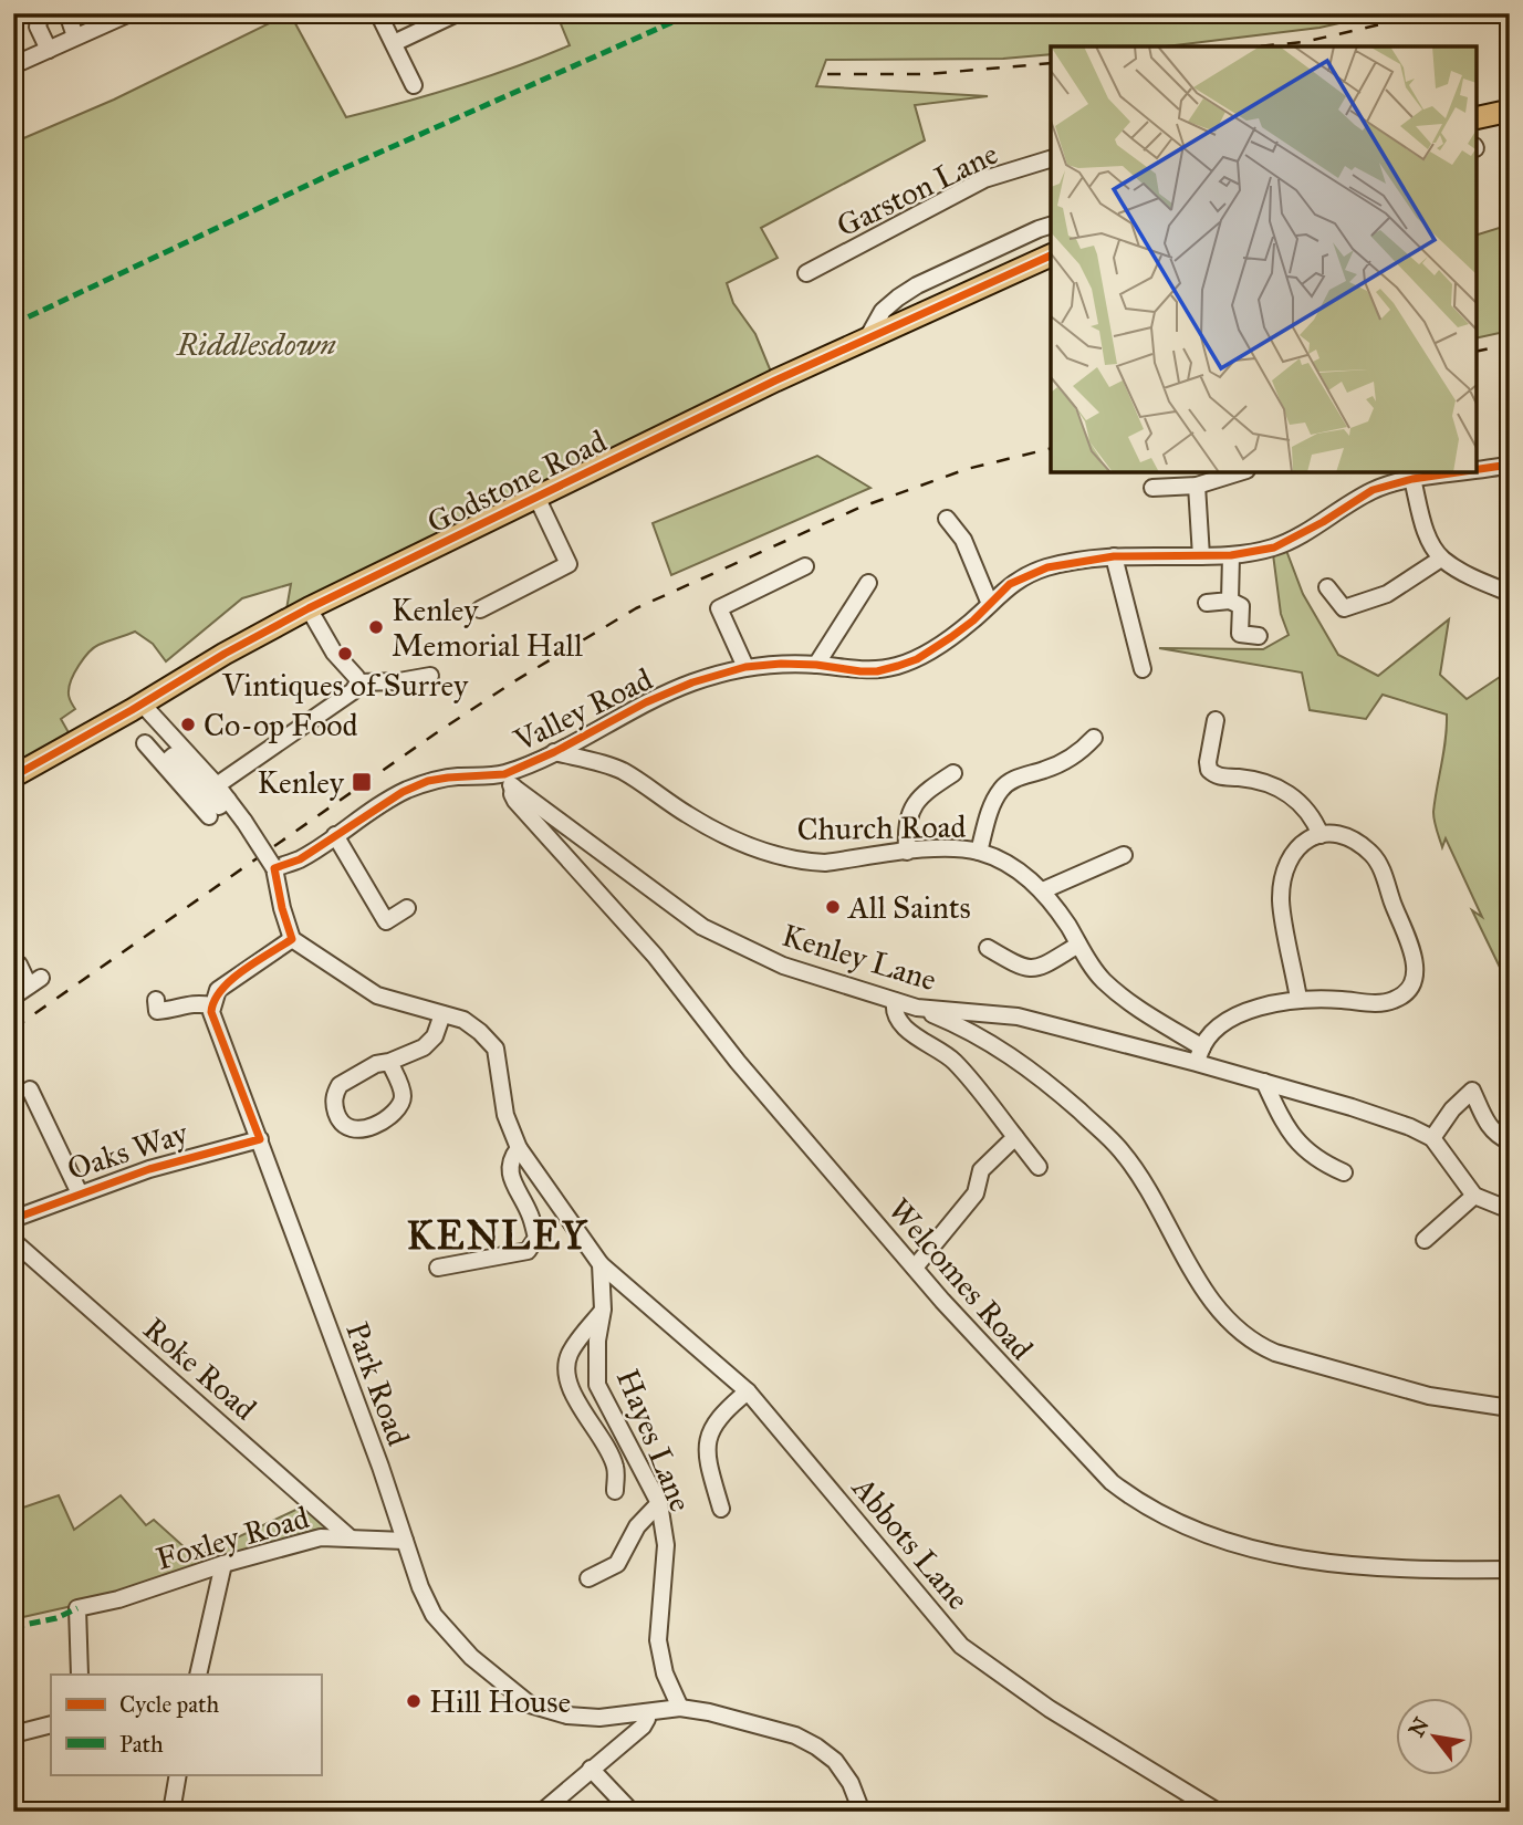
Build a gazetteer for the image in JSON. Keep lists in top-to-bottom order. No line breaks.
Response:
{"streets":{"highway":["Godstone Road"],"street":["Garston Lane","Valley Road","Church Road","Kenley Lane","Oaks Way","Welcomes Road","Roke Road","Park Road","Hayes Lane","Foxley Road","Abbots Lane"]},"crossings":[["Valley Road","Church Road"],["Valley Road","Kenley Lane"],["Valley Road","Welcomes Road"],["Church Road","Kenley Lane"],["Kenley Lane","Welcomes Road"],["Oaks Way","Park Road"],["Roke Road","Foxley Road"],["Park Road","Hayes Lane"],["Park Road","Foxley Road"],["Hayes Lane","Abbots Lane"]],"districts":["KENLEY"],"parks":["Riddlesdown"],"places":{"other":["Kenley Memorial Hall","Vintiques of Surrey","Co-op Food","All Saints","Hill House"],"transit":["Kenley"]},"legend":["Cycle path","Path"],"north":"top left"}
